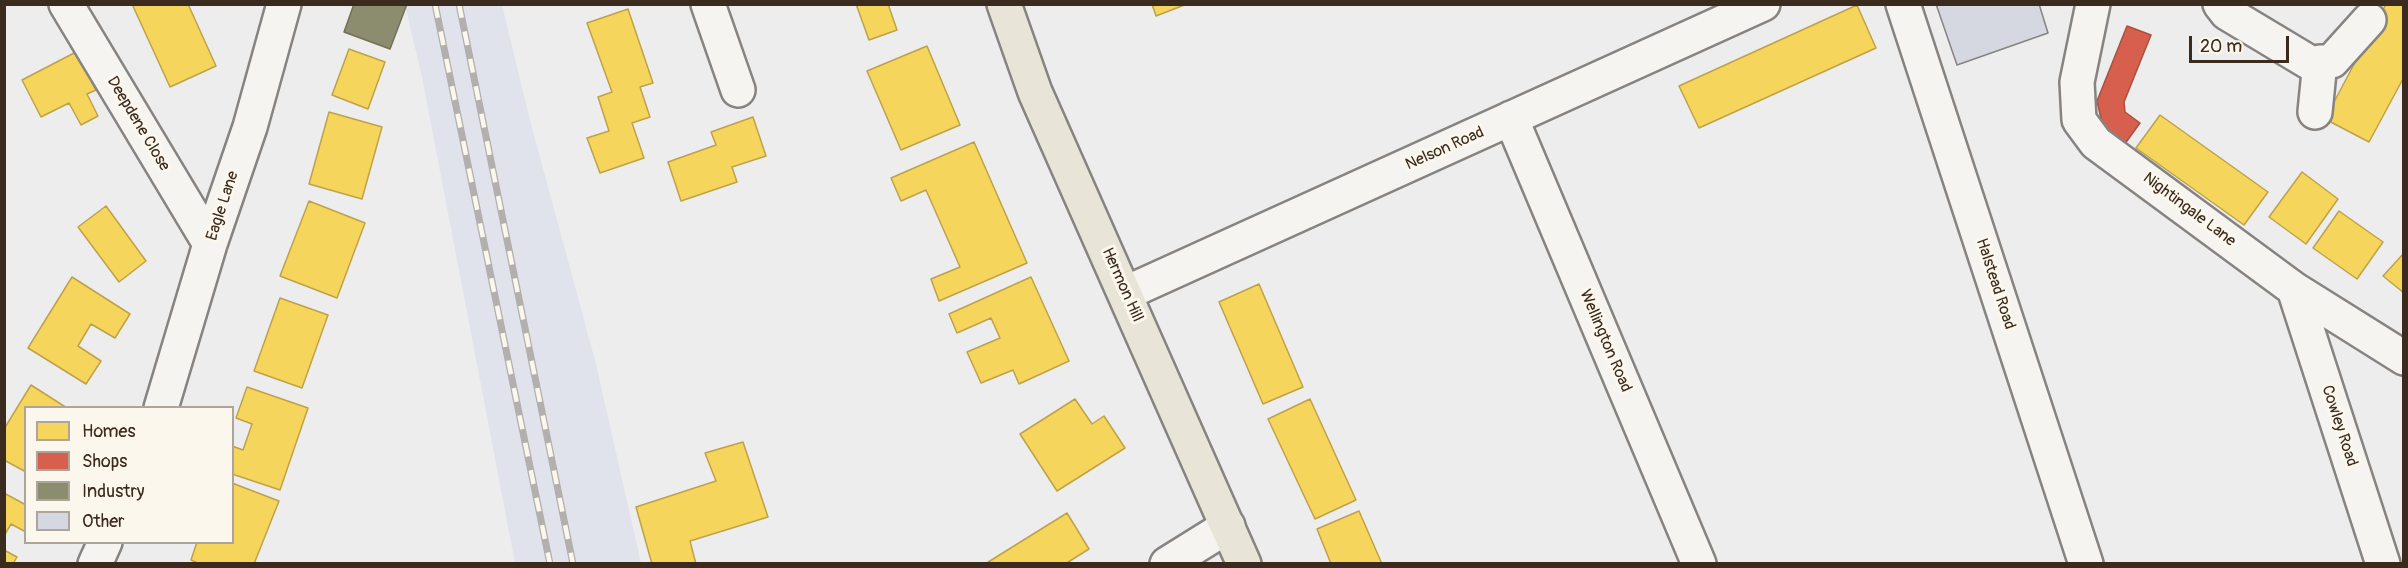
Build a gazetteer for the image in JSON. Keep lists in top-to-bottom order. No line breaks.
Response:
{"streets":{"main road":["Hermon Hill"],"street":["Deepdene Close","Nelson Road","Eagle Lane","Nightingale Lane","Halstead Road","Wellington Road","Cowley Road"]},"crossings":[["Deepdene Close","Eagle Lane"],["Nelson Road","Hermon Hill"],["Nelson Road","Wellington Road"],["Nightingale Lane","Cowley Road"]],"legend":["Homes","Shops","Industry","Other"],"scale_bar":"20 m"}
